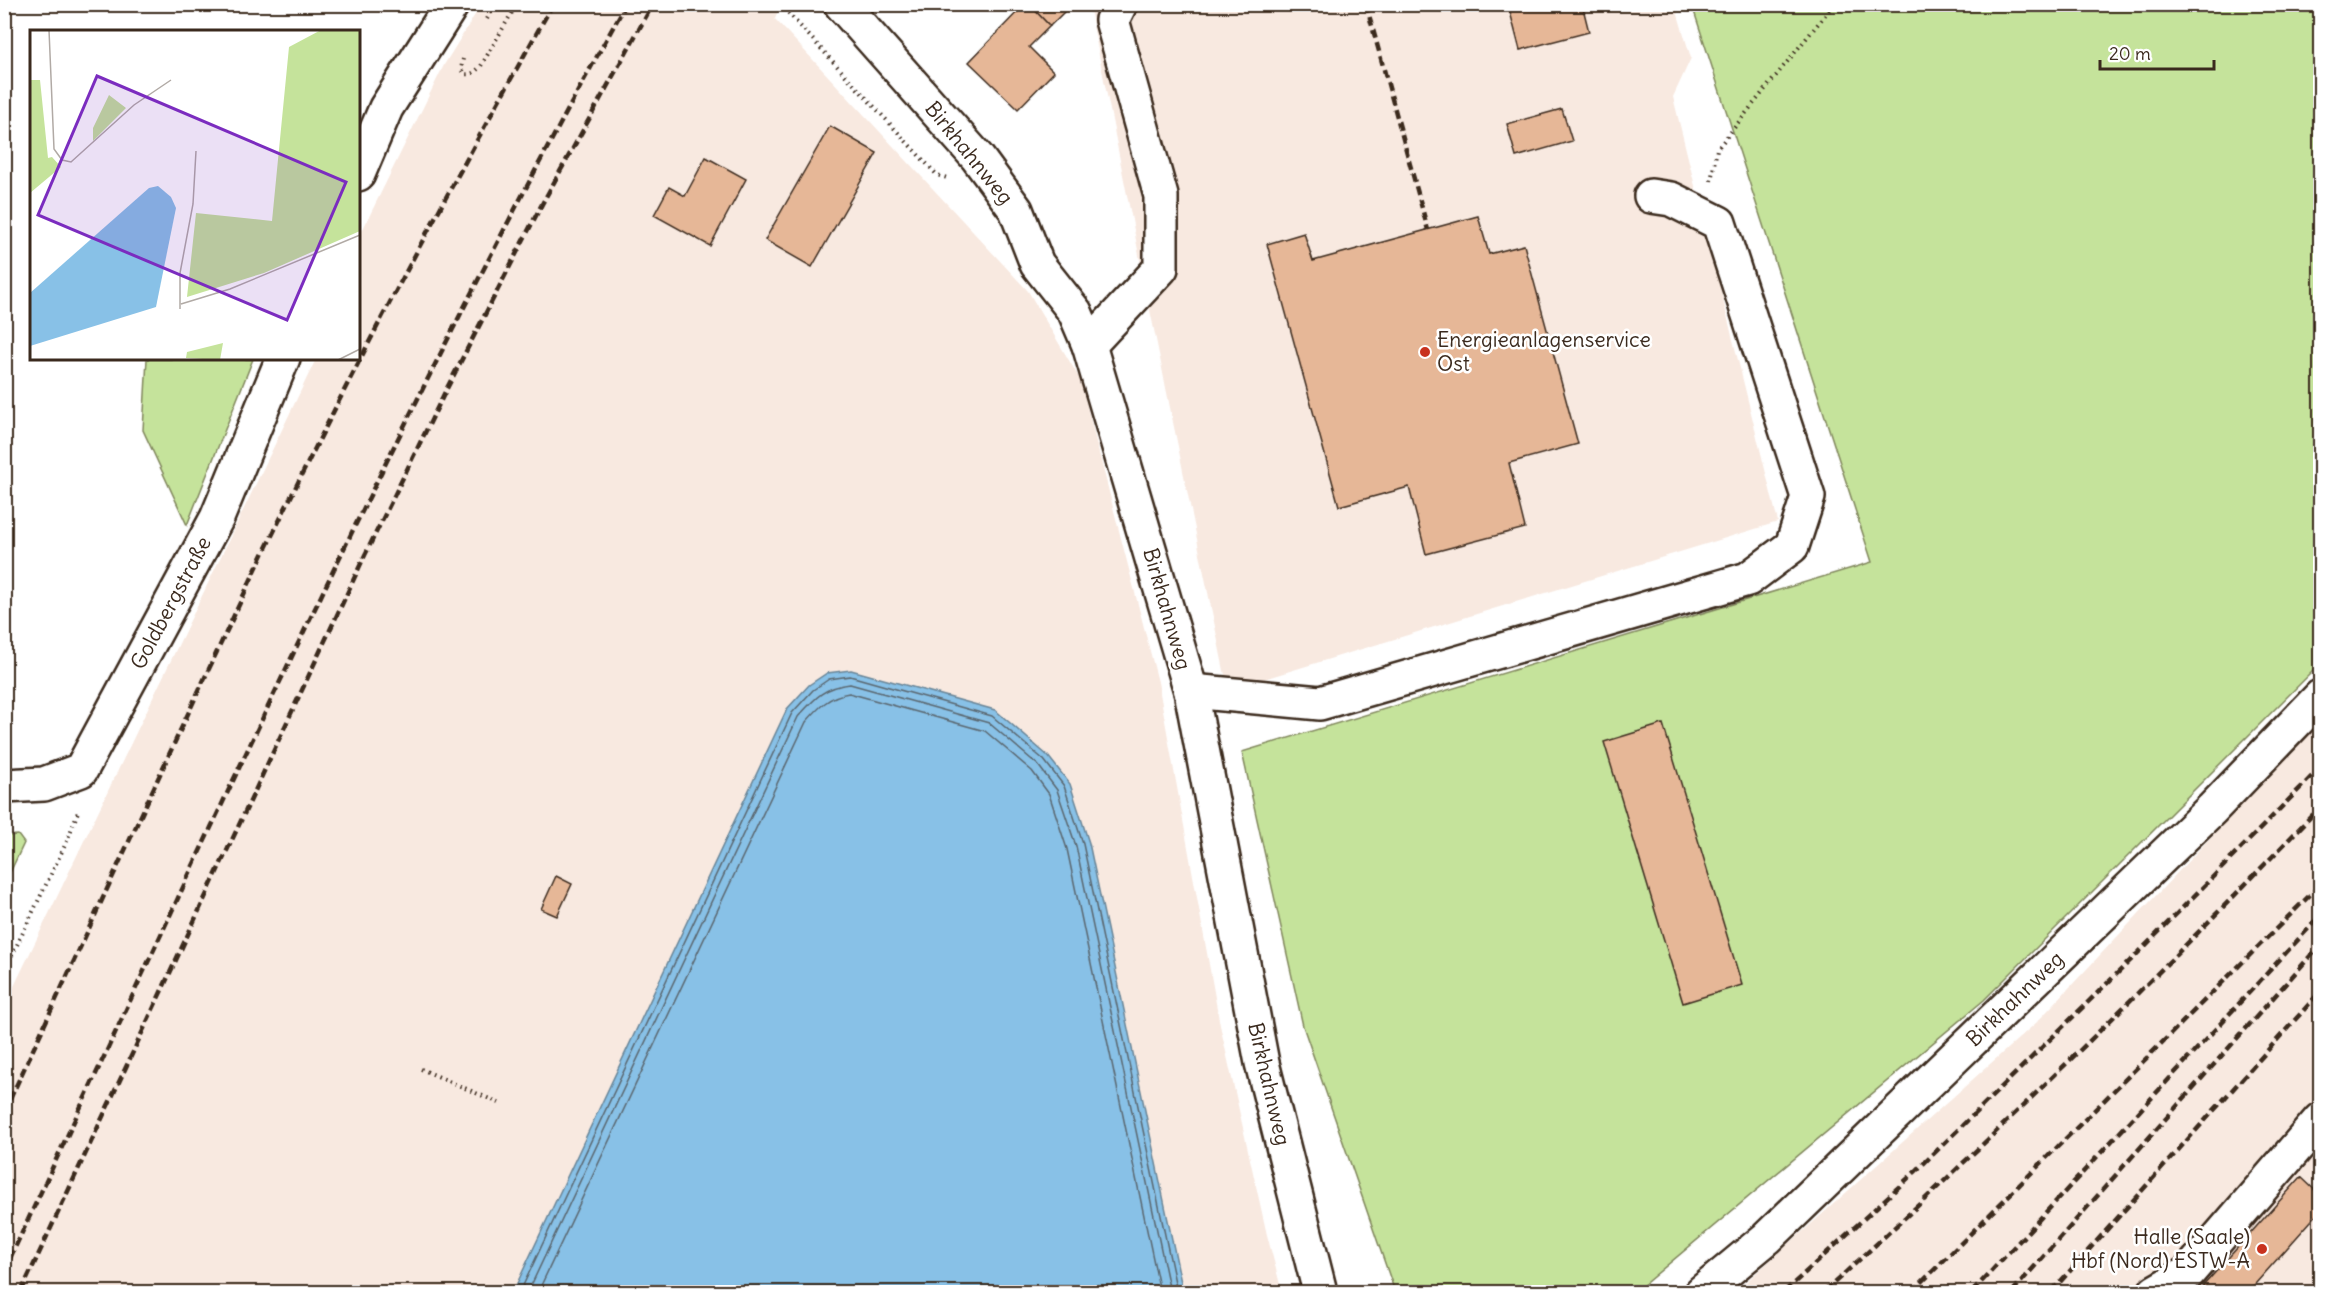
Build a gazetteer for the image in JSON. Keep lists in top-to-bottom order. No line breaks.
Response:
{"streets":{"street":["Birkhahnweg","Goldbergstraße"]},"places":["Energieanlagenservice Ost","Halle (Saale) Hbf (Nord) ESTW-A"],"scale_bar":"20 m"}
